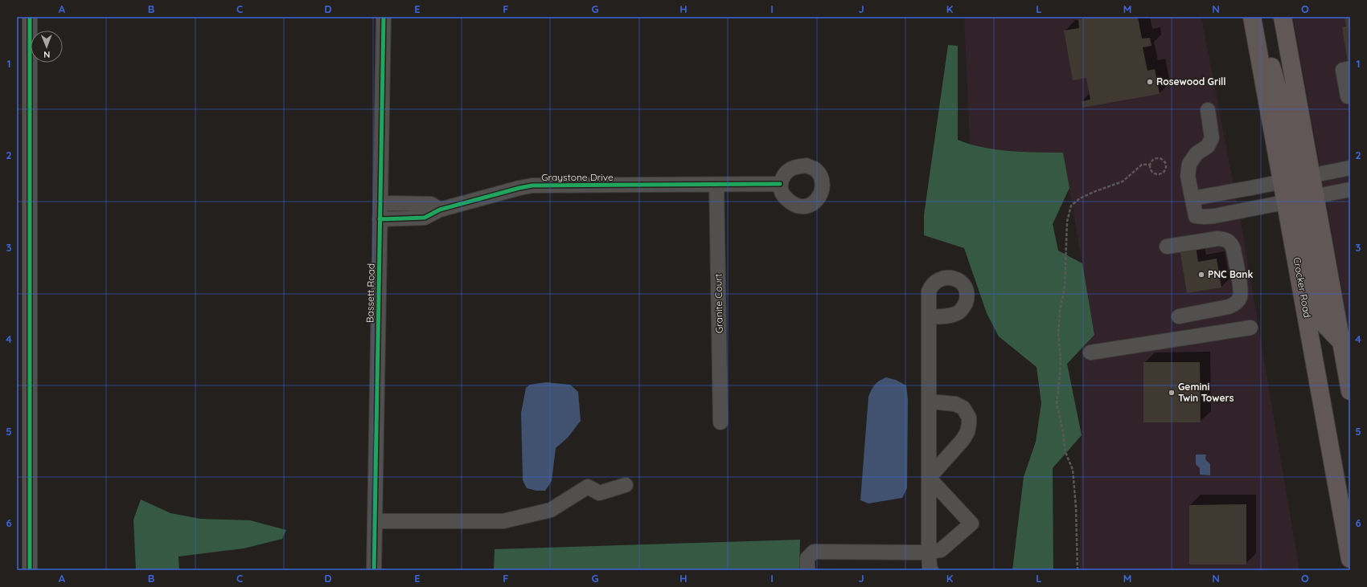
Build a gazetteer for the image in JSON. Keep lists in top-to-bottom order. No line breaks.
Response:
{"streets":{"main road":["Crocker Road"],"street":["Graystone Drive","Bassett Road","Granite Court"]},"crossings":[["Graystone Drive","Bassett Road"],["Graystone Drive","Granite Court"]],"places":["Rosewood Grill","PNC Bank","Gemini Twin Towers"],"north":"bottom","grid":{"columns":["A","B","C","D","E","F","G","H","I","J","K","L","M","N","O"],"rows":["1","2","3","4","5","6"]}}
